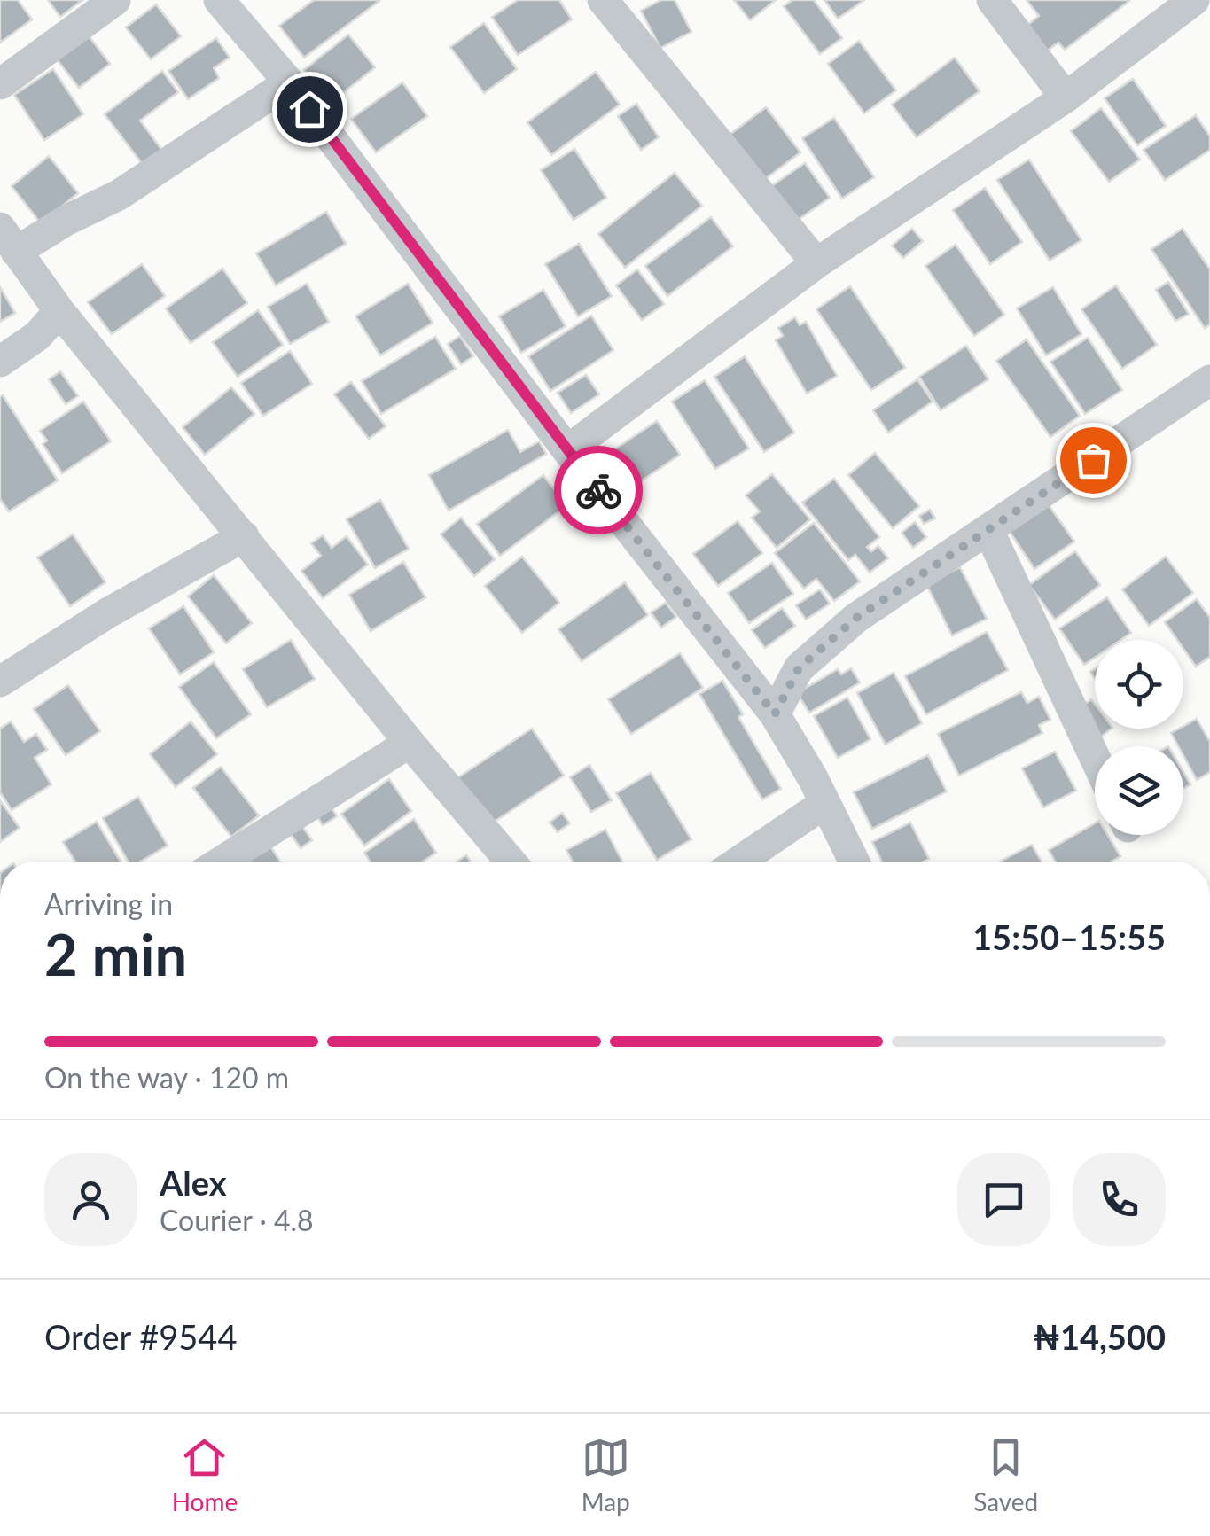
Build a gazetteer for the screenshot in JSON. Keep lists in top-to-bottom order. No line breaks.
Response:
{"page":{"heading":["2 min","Arriving in","15:50–15:55"],"panel":["Alex","Courier · 4.8","Order #9544","₦14,500"],"bar":"On the way · 120 m","tabs":["Home","Map","Saved"]}}
